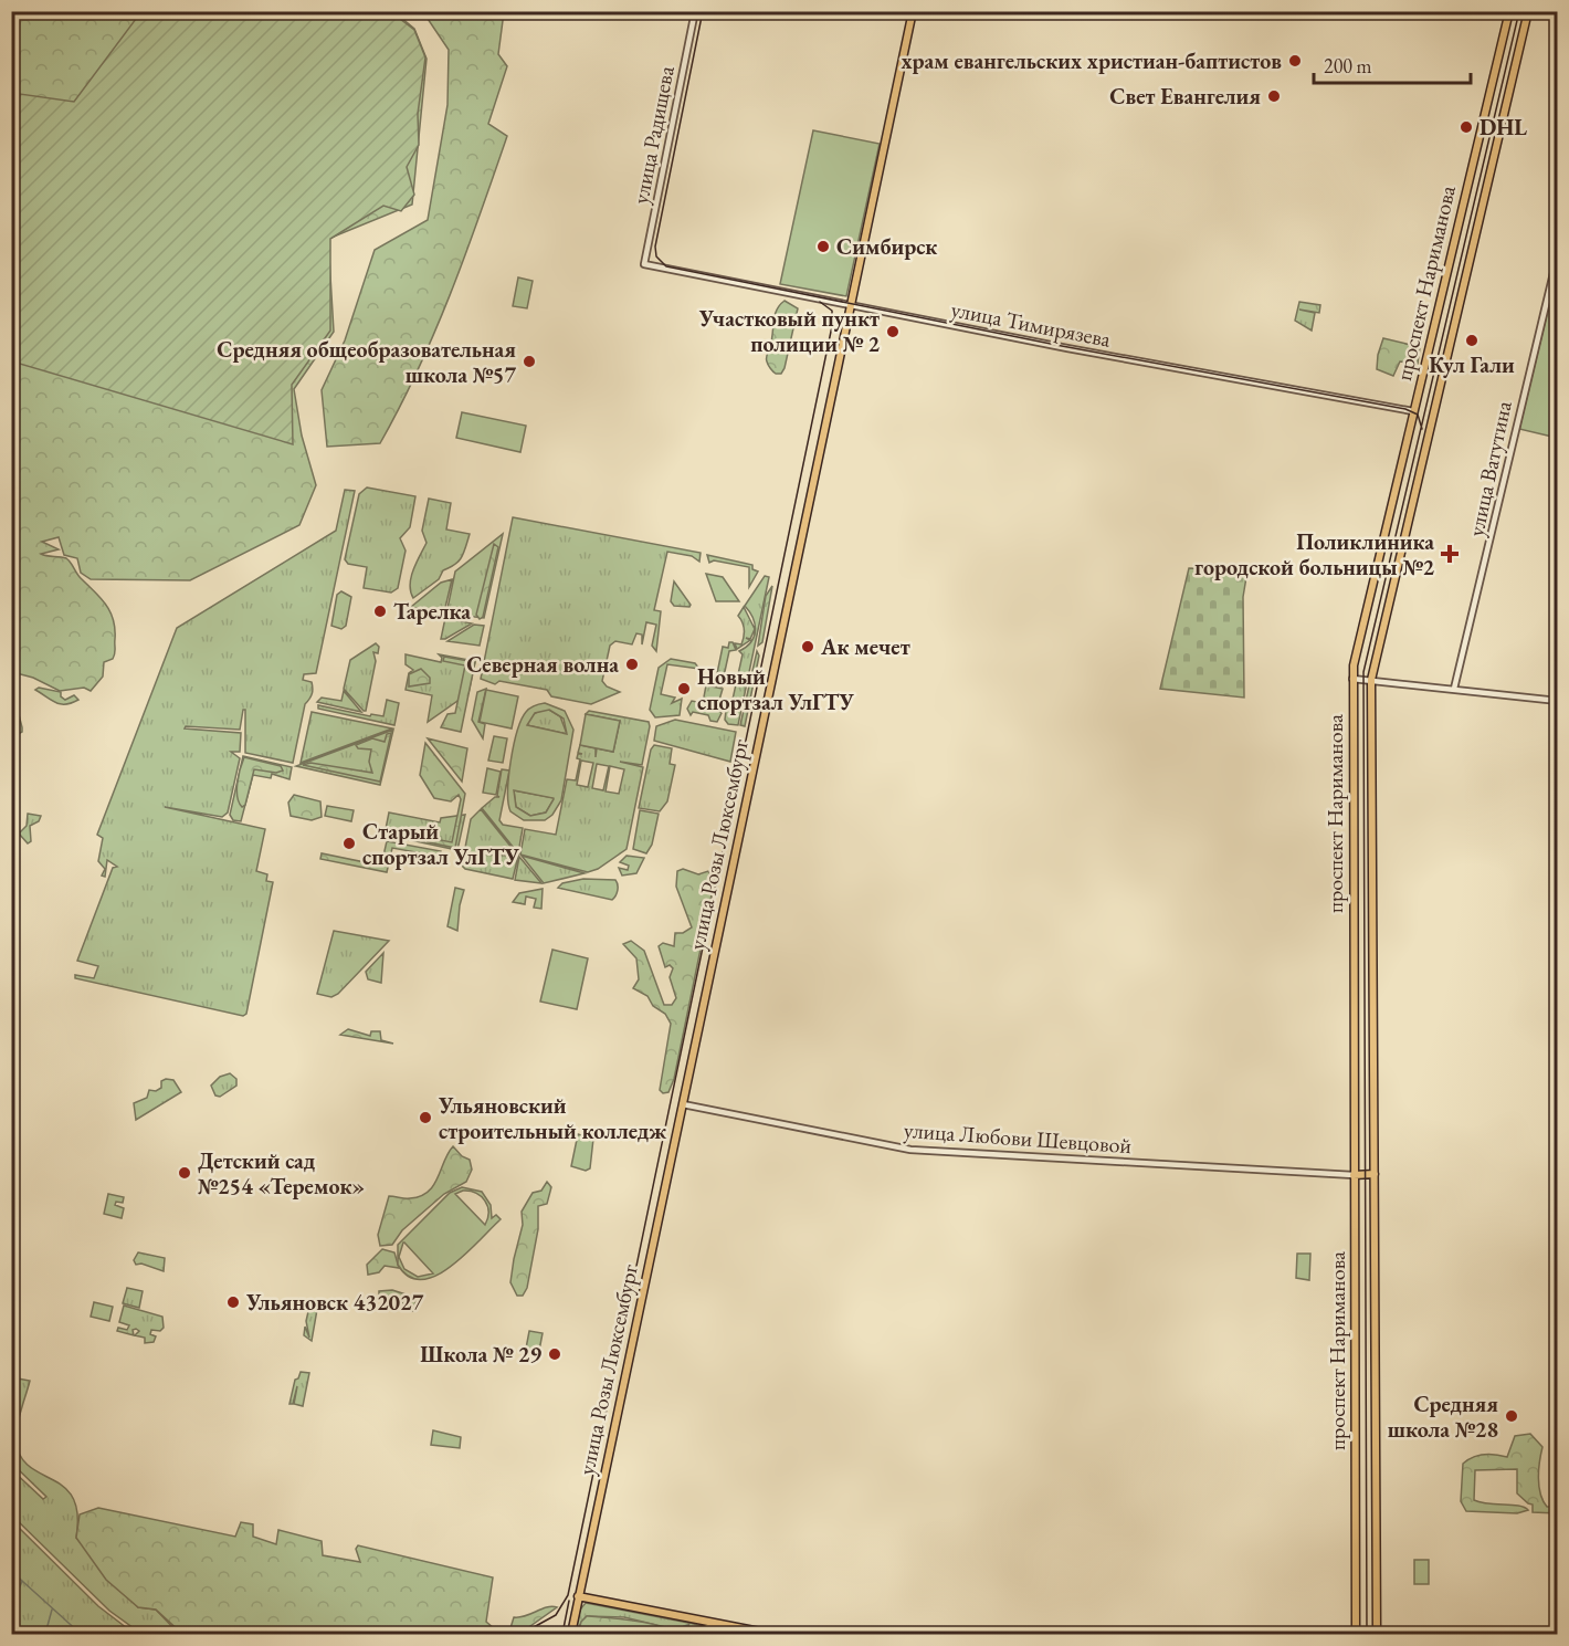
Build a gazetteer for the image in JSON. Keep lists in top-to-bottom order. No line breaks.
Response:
{"streets":{"main road":["проспект Нариманова","улица Розы Люксембург"],"street":["улица Радищева","улица Тимирязева","улица Ватутина","улица Любови Шевцовой"]},"crossings":[["улица Радищева","улица Тимирязева"],["проспект Нариманова","улица Тимирязева"],["проспект Нариманова","улица Любови Шевцовой"],["улица Тимирязева","улица Розы Люксембург"],["улица Розы Люксембург","улица Любови Шевцовой"]],"places":{"other":["храм евангельских христиан-баптистов","Свет Евангелия","DHL","Симбирск","Участковый пункт полиции № 2","Кул Гали","Средняя общеобразовательная школа №57","Тарелка","Ак мечет","Северная волна","Новый спортзал УлГТУ","Старый спортзал УлГТУ","Ульяновский строительный колледж","Детский сад №254 «Теремок»","Ульяновск 432027","Школа № 29","Средняя школа №28"],"health":["Поликлиника городской больницы №2"]},"scale_bar":"200 m"}
